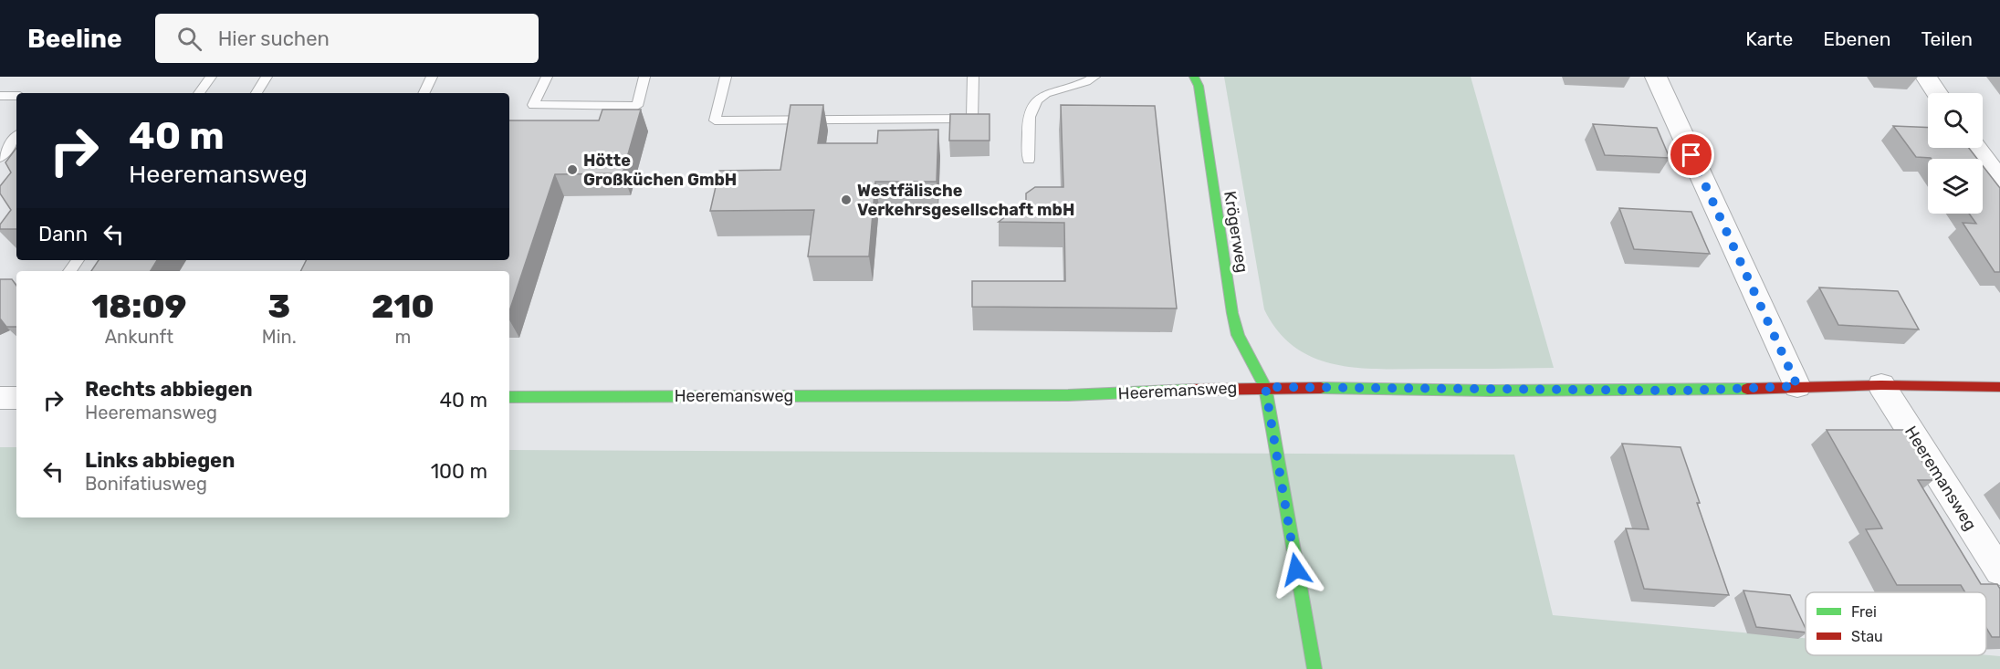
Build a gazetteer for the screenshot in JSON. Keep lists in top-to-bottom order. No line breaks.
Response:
{"streets":{"street":["Krögerweg","Heeremansweg"]},"crossings":[["Krögerweg","Heeremansweg"]],"places":["Hötte Großküchen GmbH","Westfälische Verkehrsgesellschaft mbH"],"legend":["Frei","Stau"],"page":{"header":"Beeline","search":"Hier suchen","nav":["Karte","Ebenen","Teilen"],"turn":["40 m","Heeremansweg"],"then":"Dann","eta":["18:09","Ankunft","3","Min.","210","m"],"list":[{"name":"Rechts abbiegen","note":"Heeremansweg","value":"40 m"},{"name":"Links abbiegen","note":"Bonifatiusweg","value":"100 m"}]}}
